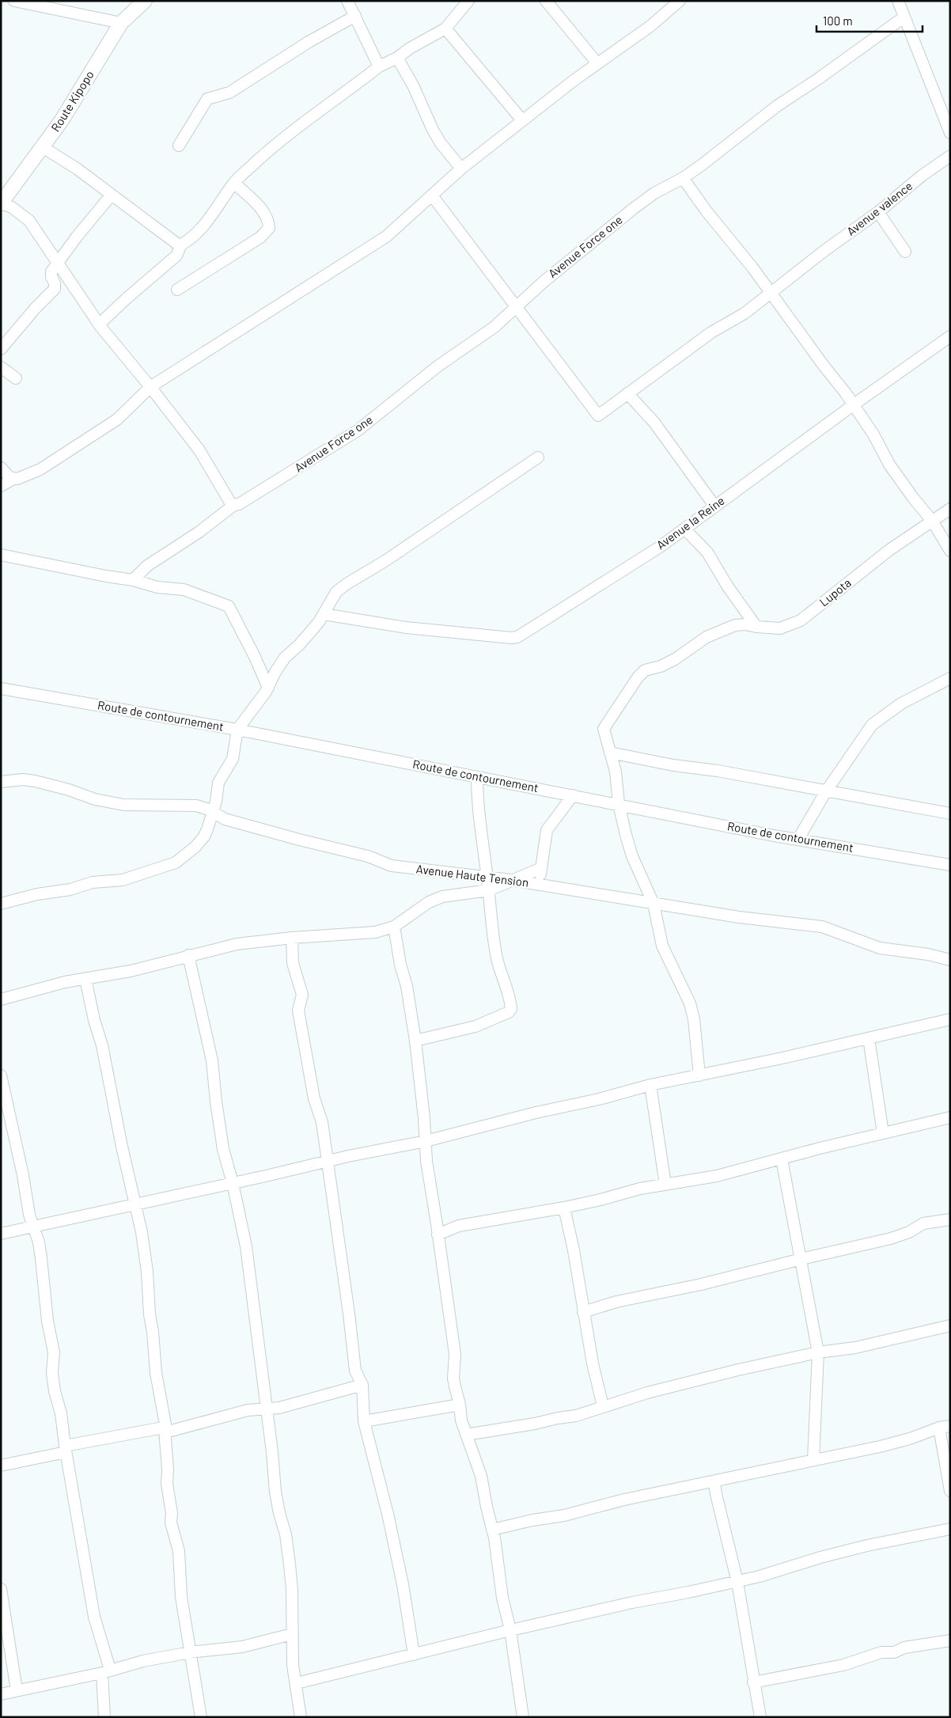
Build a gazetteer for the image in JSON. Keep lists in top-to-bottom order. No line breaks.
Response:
{"streets":{"main road":["Route Kipopo"],"street":["Avenue valence","Avenue Force one","Avenue la Reine","Lupota","Route de contournement","Avenue Haute Tension"]},"crossings":[["Avenue valence","Avenue Force one"],["Lupota","Route de contournement"],["Lupota","Avenue Haute Tension"]],"scale_bar":"100 m"}
